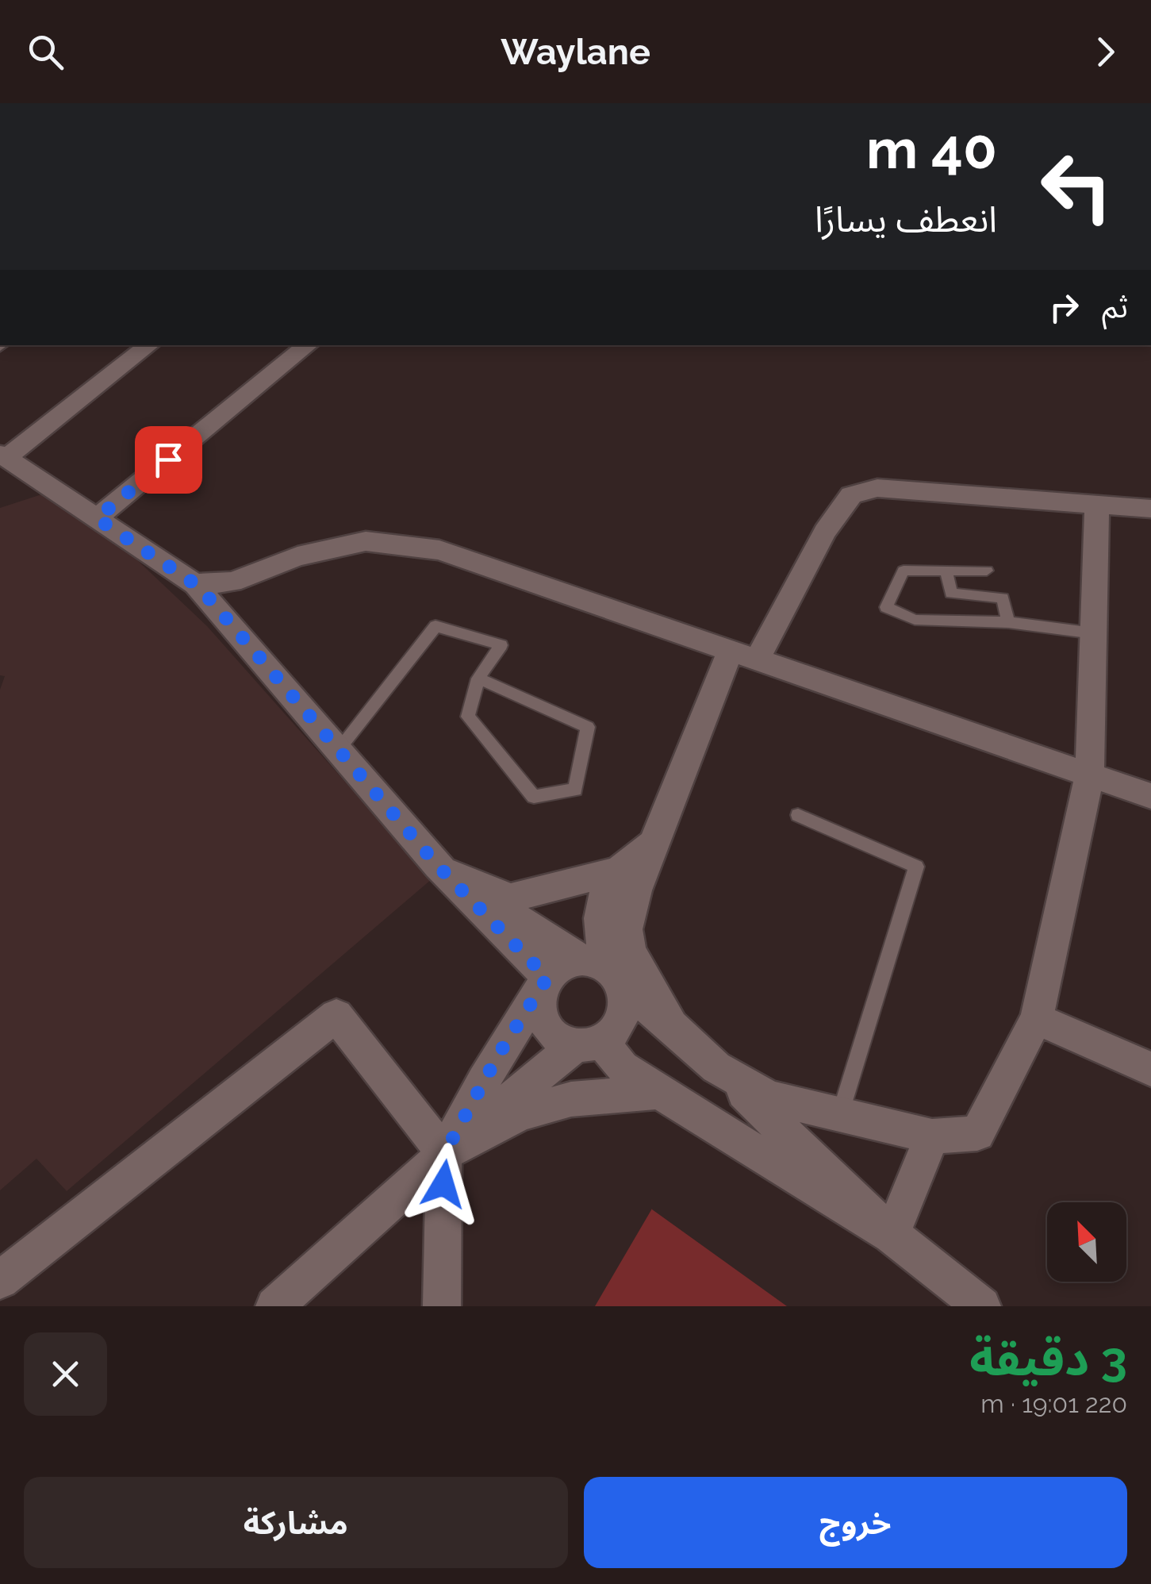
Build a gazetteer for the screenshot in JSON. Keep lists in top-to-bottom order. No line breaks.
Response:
{"north":"top left","page":{"header":"Waylane","turn":["40 m","انعطف يسارًا"],"then":"ثم","heading":["3 دقيقة","220 m · 19:01"],"buttons":["خروج","مشاركة"]}}
